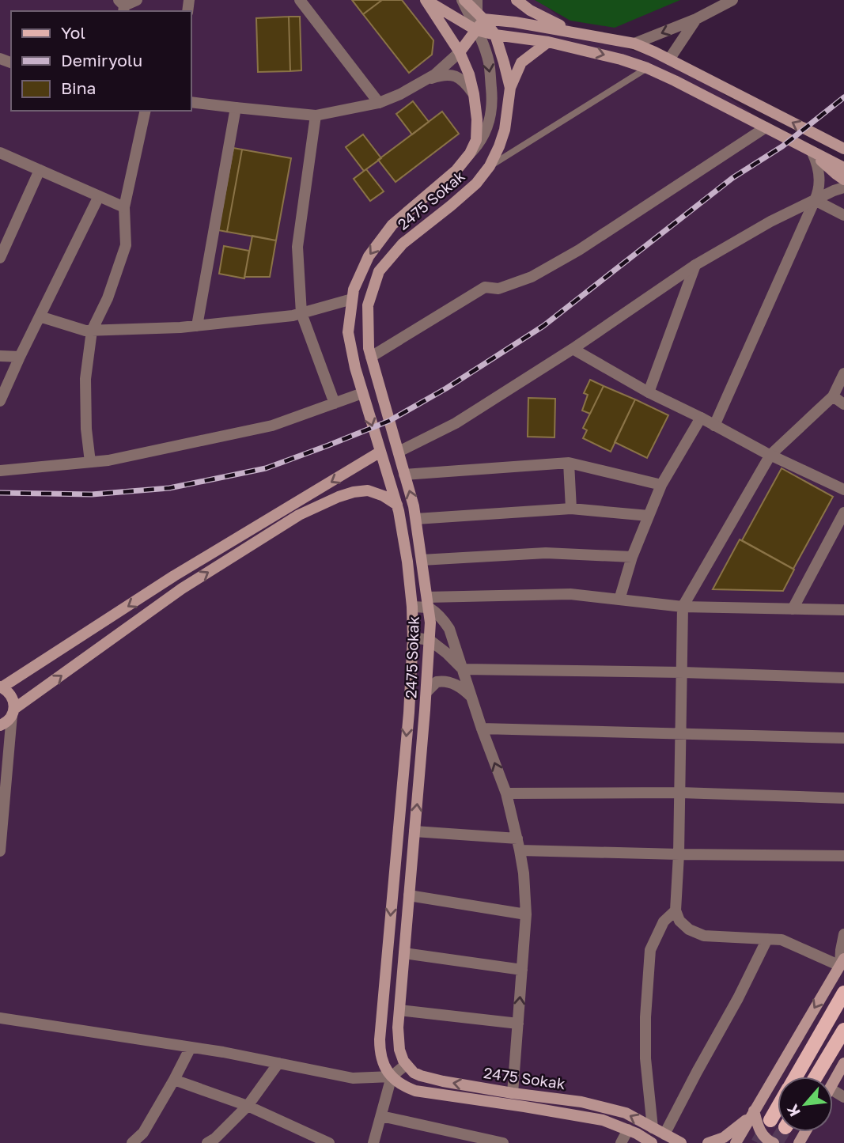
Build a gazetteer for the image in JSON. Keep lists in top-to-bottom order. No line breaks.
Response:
{"streets":{"main road":["2475 Sokak"]},"legend":["Yol","Demiryolu","Bina"],"north":"bottom left"}
